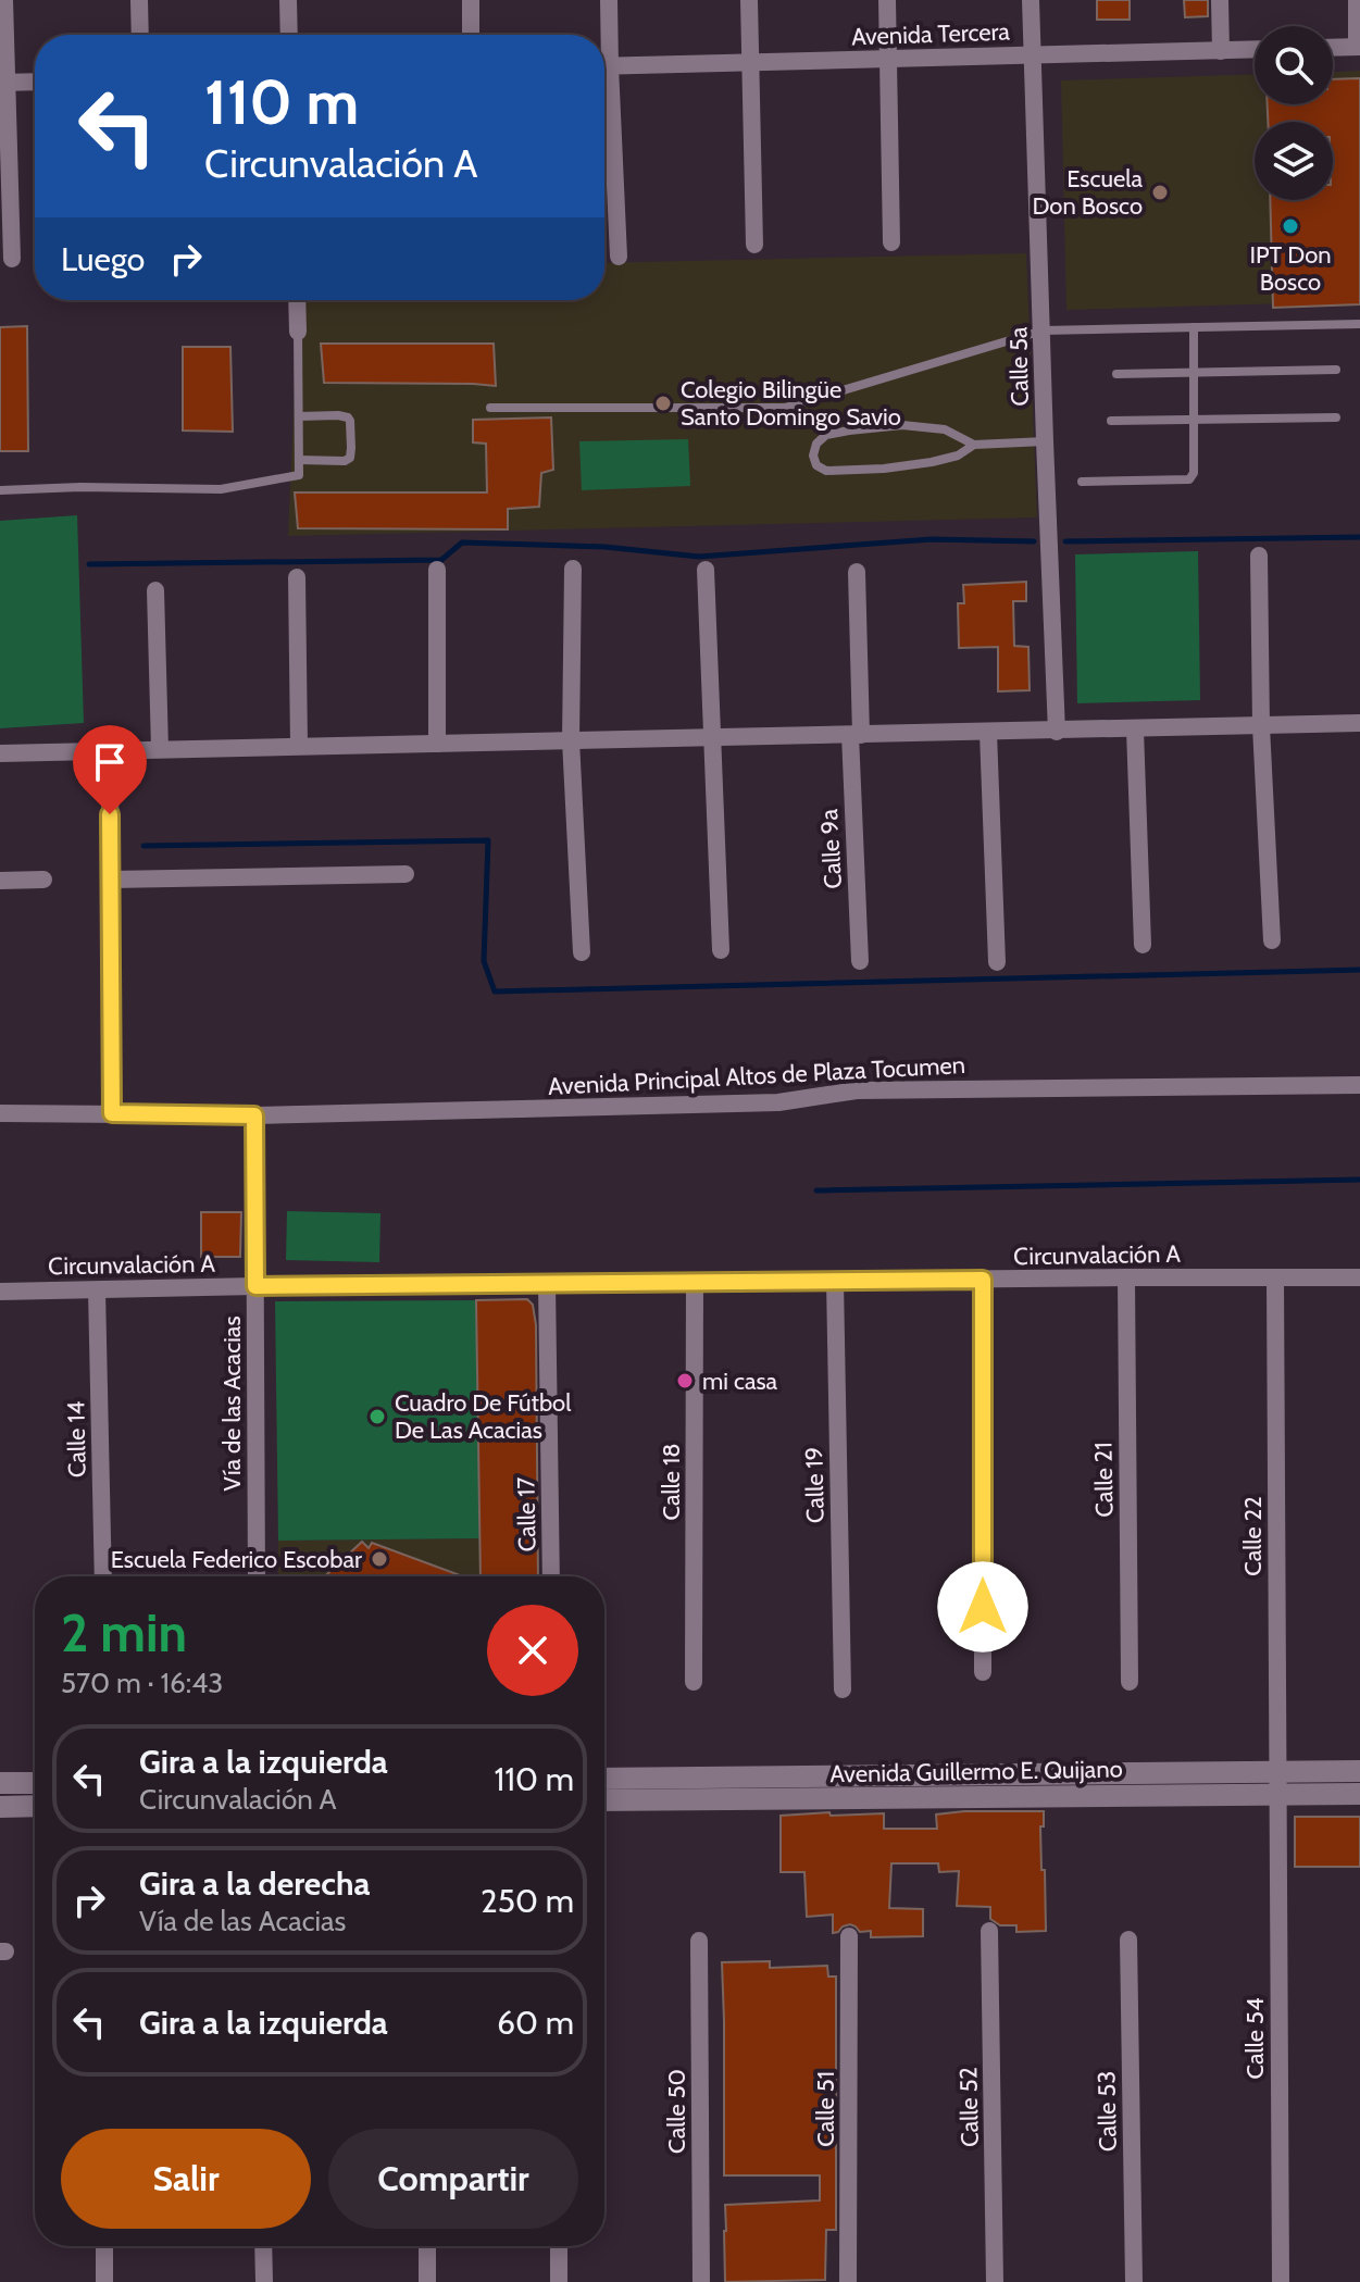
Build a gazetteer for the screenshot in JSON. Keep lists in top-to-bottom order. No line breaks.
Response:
{"streets":{"street":["Avenida Tercera","Calle 5a","Calle 9a","Avenida Principal Altos de Plaza Tocumen","Circunvalación A","Vía de las Acacias","Calle 14","Calle 21","Calle 18","Calle 19","Calle 17","Calle 22","Avenida Guillermo E. Quijano","Calle 54","Calle 52","Calle 51","Calle 50","Calle 53"]},"crossings":[["Avenida Tercera","Calle 5a"],["Avenida Principal Altos de Plaza Tocumen","Vía de las Acacias"],["Circunvalación A","Vía de las Acacias"],["Circunvalación A","Calle 14"],["Circunvalación A","Calle 21"],["Circunvalación A","Calle 18"],["Circunvalación A","Calle 19"],["Circunvalación A","Calle 17"],["Circunvalación A","Calle 22"],["Calle 22","Avenida Guillermo E. Quijano"],["Calle 22","Calle 54"],["Avenida Guillermo E. Quijano","Calle 54"]],"places":["Escuela Don Bosco","IPT Don Bosco","Colegio Bilingüe Santo Domingo Savio","mi casa","Cuadro De Fútbol De Las Acacias","Escuela Federico Escobar"],"page":{"turn":["110 m","Circunvalación A"],"then":"Luego","heading":["2 min","570 m · 16:43"],"list":[{"name":"Gira a la izquierda","note":"Circunvalación A","value":"110 m"},{"name":"Gira a la derecha","note":"Vía de las Acacias","value":"250 m"},{"name":"Gira a la izquierda","value":"60 m"}],"buttons":["Salir","Compartir"]}}
